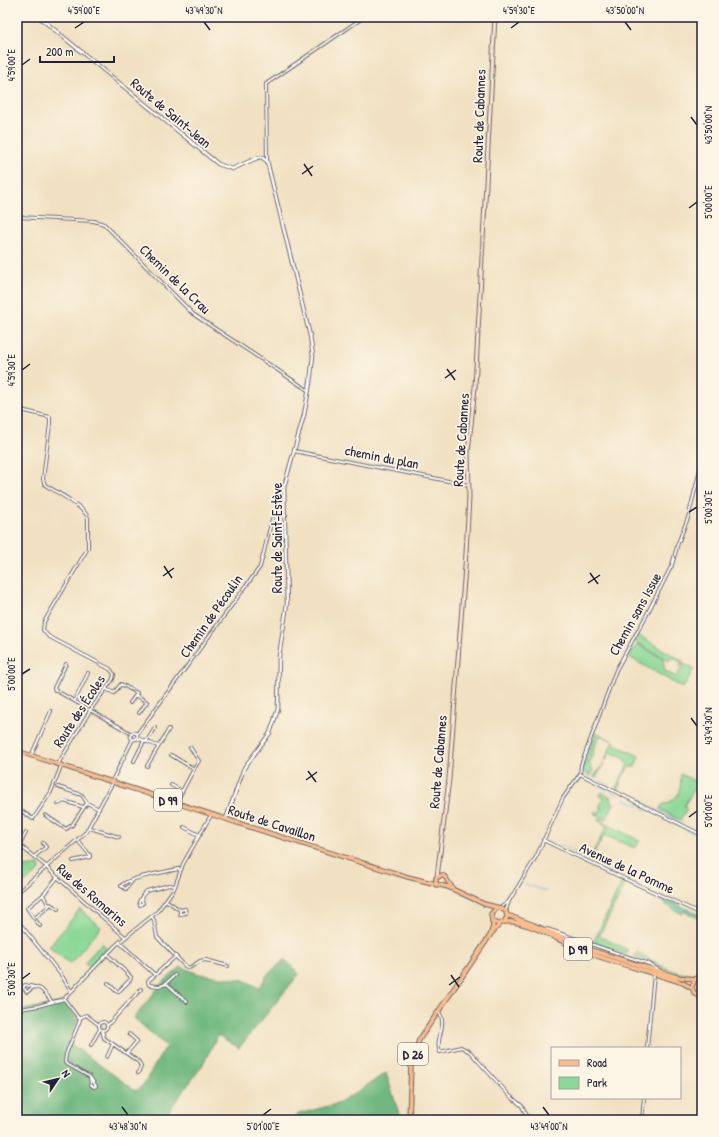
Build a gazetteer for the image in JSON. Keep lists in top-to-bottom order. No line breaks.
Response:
{"streets":{"main road":["Route de Cabannes","D 99","Route de Cavaillon","D 26"],"street":["Route de Saint-Jean","Chemin de la Crau","chemin du plan","Route de Saint-Estève","Chemin sans Issue","Chemin de Pécoulin","Route des Écoles","Avenue de la Pomme","Rue des Romarins"]},"crossings":[["Route de Saint-Jean","Route de Saint-Estève"],["Route de Cabannes","chemin du plan"],["Route de Cabannes","Route de Cavaillon"],["Chemin de la Crau","Route de Saint-Estève"],["chemin du plan","Route de Saint-Estève"],["Route de Saint-Estève","Chemin de Pécoulin"],["Route de Saint-Estève","Route de Cavaillon"],["Route des Écoles","Route de Cavaillon"],["D 99","D 26"]],"legend":["Road","Park"],"scale_bar":"200 m","north":"top right","coordinates":["4°59'00\"E","43°49'30\"N","4°59'30\"E","43°50'00\"N","5°00'00\"E","5°00'30\"E","5°01'00\"E","43°48'30\"N","43°49'00\"N"]}
